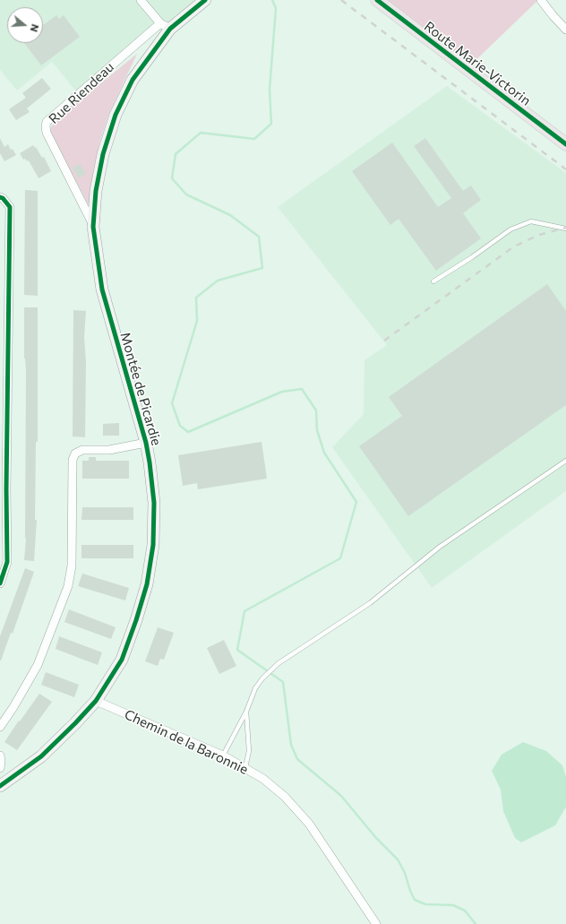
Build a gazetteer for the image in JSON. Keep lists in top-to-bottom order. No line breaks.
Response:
{"streets":{"main road":["Route Marie-Victorin"],"street":["Rue Riendeau","Montée de Picardie","Chemin de la Baronnie"]},"crossings":[["Rue Riendeau","Montée de Picardie"],["Montée de Picardie","Chemin de la Baronnie"]],"north":"right"}
